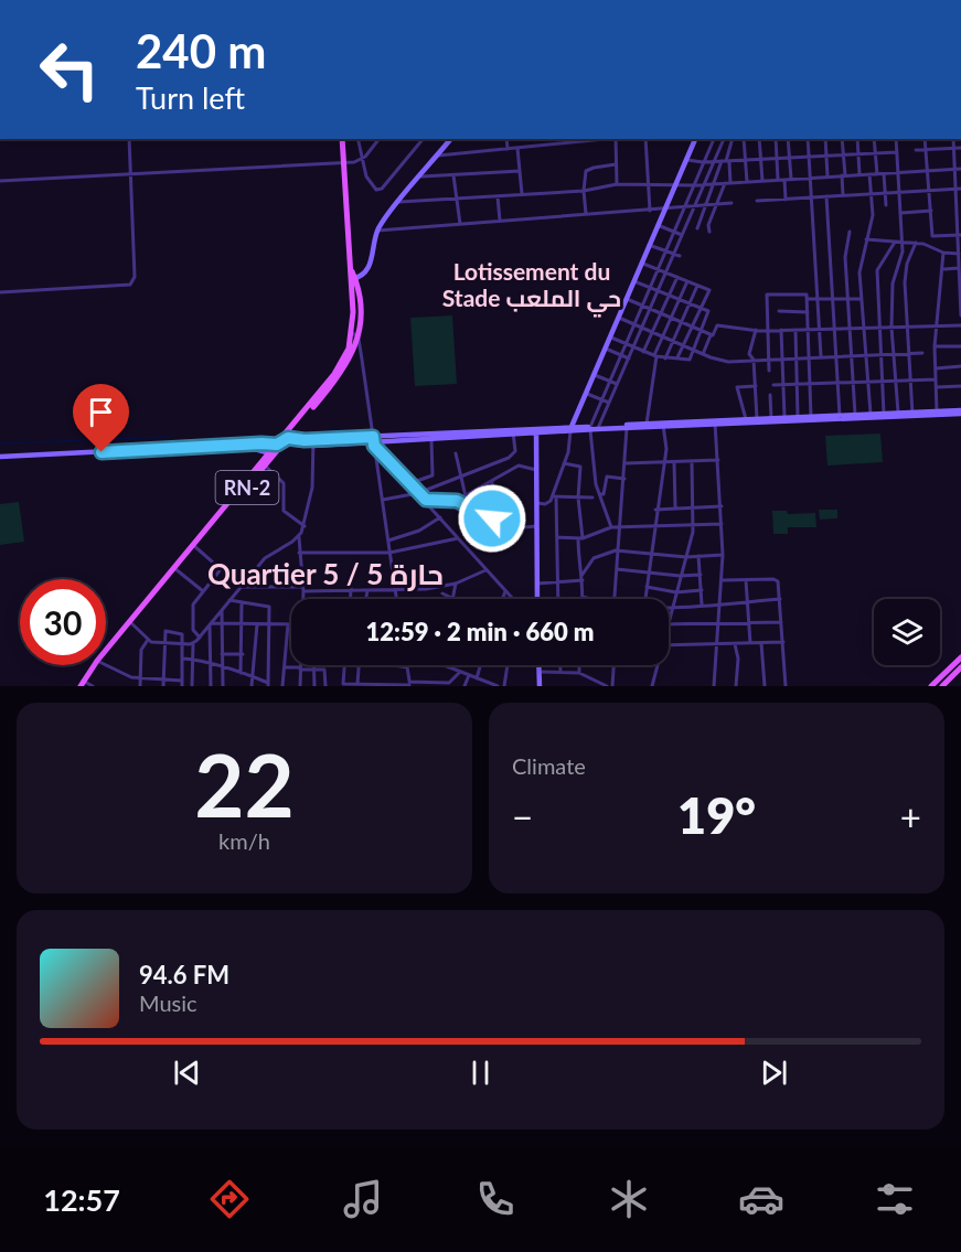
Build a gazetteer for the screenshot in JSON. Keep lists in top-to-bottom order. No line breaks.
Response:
{"streets":{"main road":["RN-2"]},"districts":["Lotissement du Stade حي الملعب","Quartier 5 / حارة 5"],"page":{"turn":["240 m","Turn left"],"limit":"30","trip":"12:59 · 2 min · 660 m","tile":[["22","km/h"],"Climate"],"heat":["−","19°","+"],"song":["94.6 FM","Music"],"tabs":"12:57"}}
